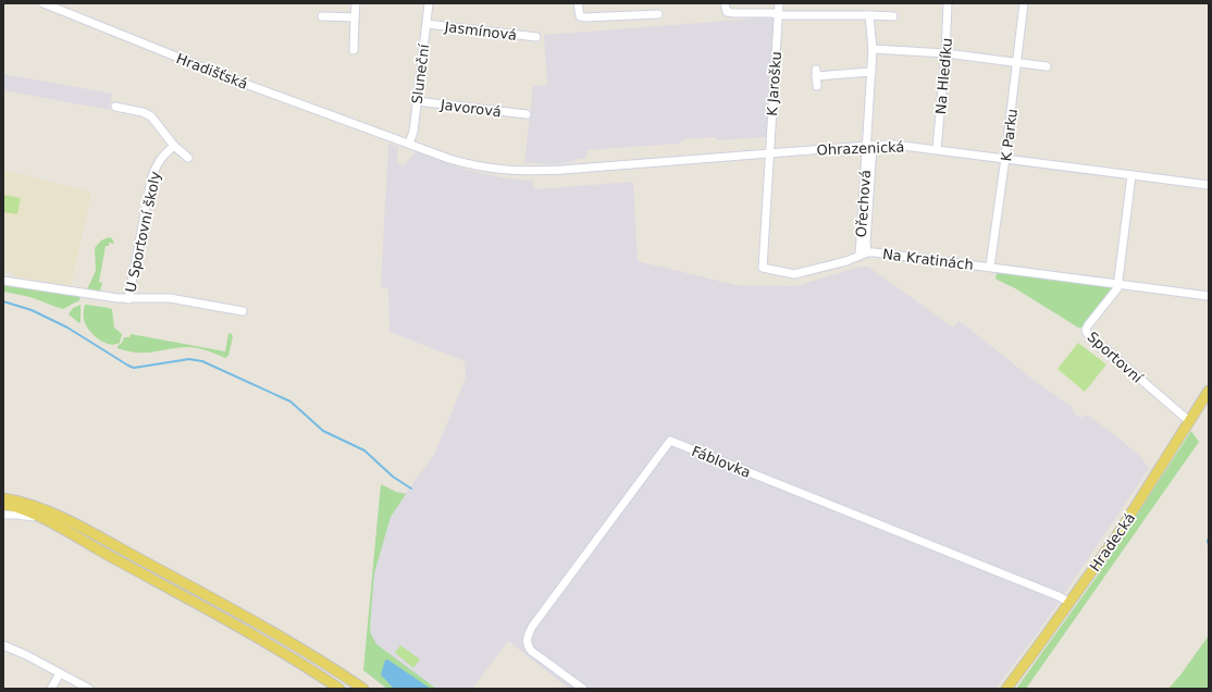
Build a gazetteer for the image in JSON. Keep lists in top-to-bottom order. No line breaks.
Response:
{"streets":{"main road":["Hradecká"],"street":["Jasmínová","Hradišťská","Sluneční","Na Hledíku","K Jarošku","Javorová","K Parku","Ohrazenická","Ořechová","U Sportovní školy","Na Kratinách","Sportovní","Fáblovka"]},"crossings":[["Jasmínová","Sluneční"],["Hradišťská","Sluneční"],["Hradišťská","Ohrazenická"],["Sluneční","Javorová"],["Sluneční","Ohrazenická"],["Na Hledíku","Ohrazenická"],["K Jarošku","Ohrazenická"],["K Jarošku","Na Kratinách"],["K Parku","Ohrazenická"],["K Parku","Na Kratinách"],["Ohrazenická","Ořechová"],["Ohrazenická","Na Kratinách"],["Ořechová","Na Kratinách"],["Na Kratinách","Sportovní"],["Sportovní","Hradecká"],["Fáblovka","Hradecká"]]}
